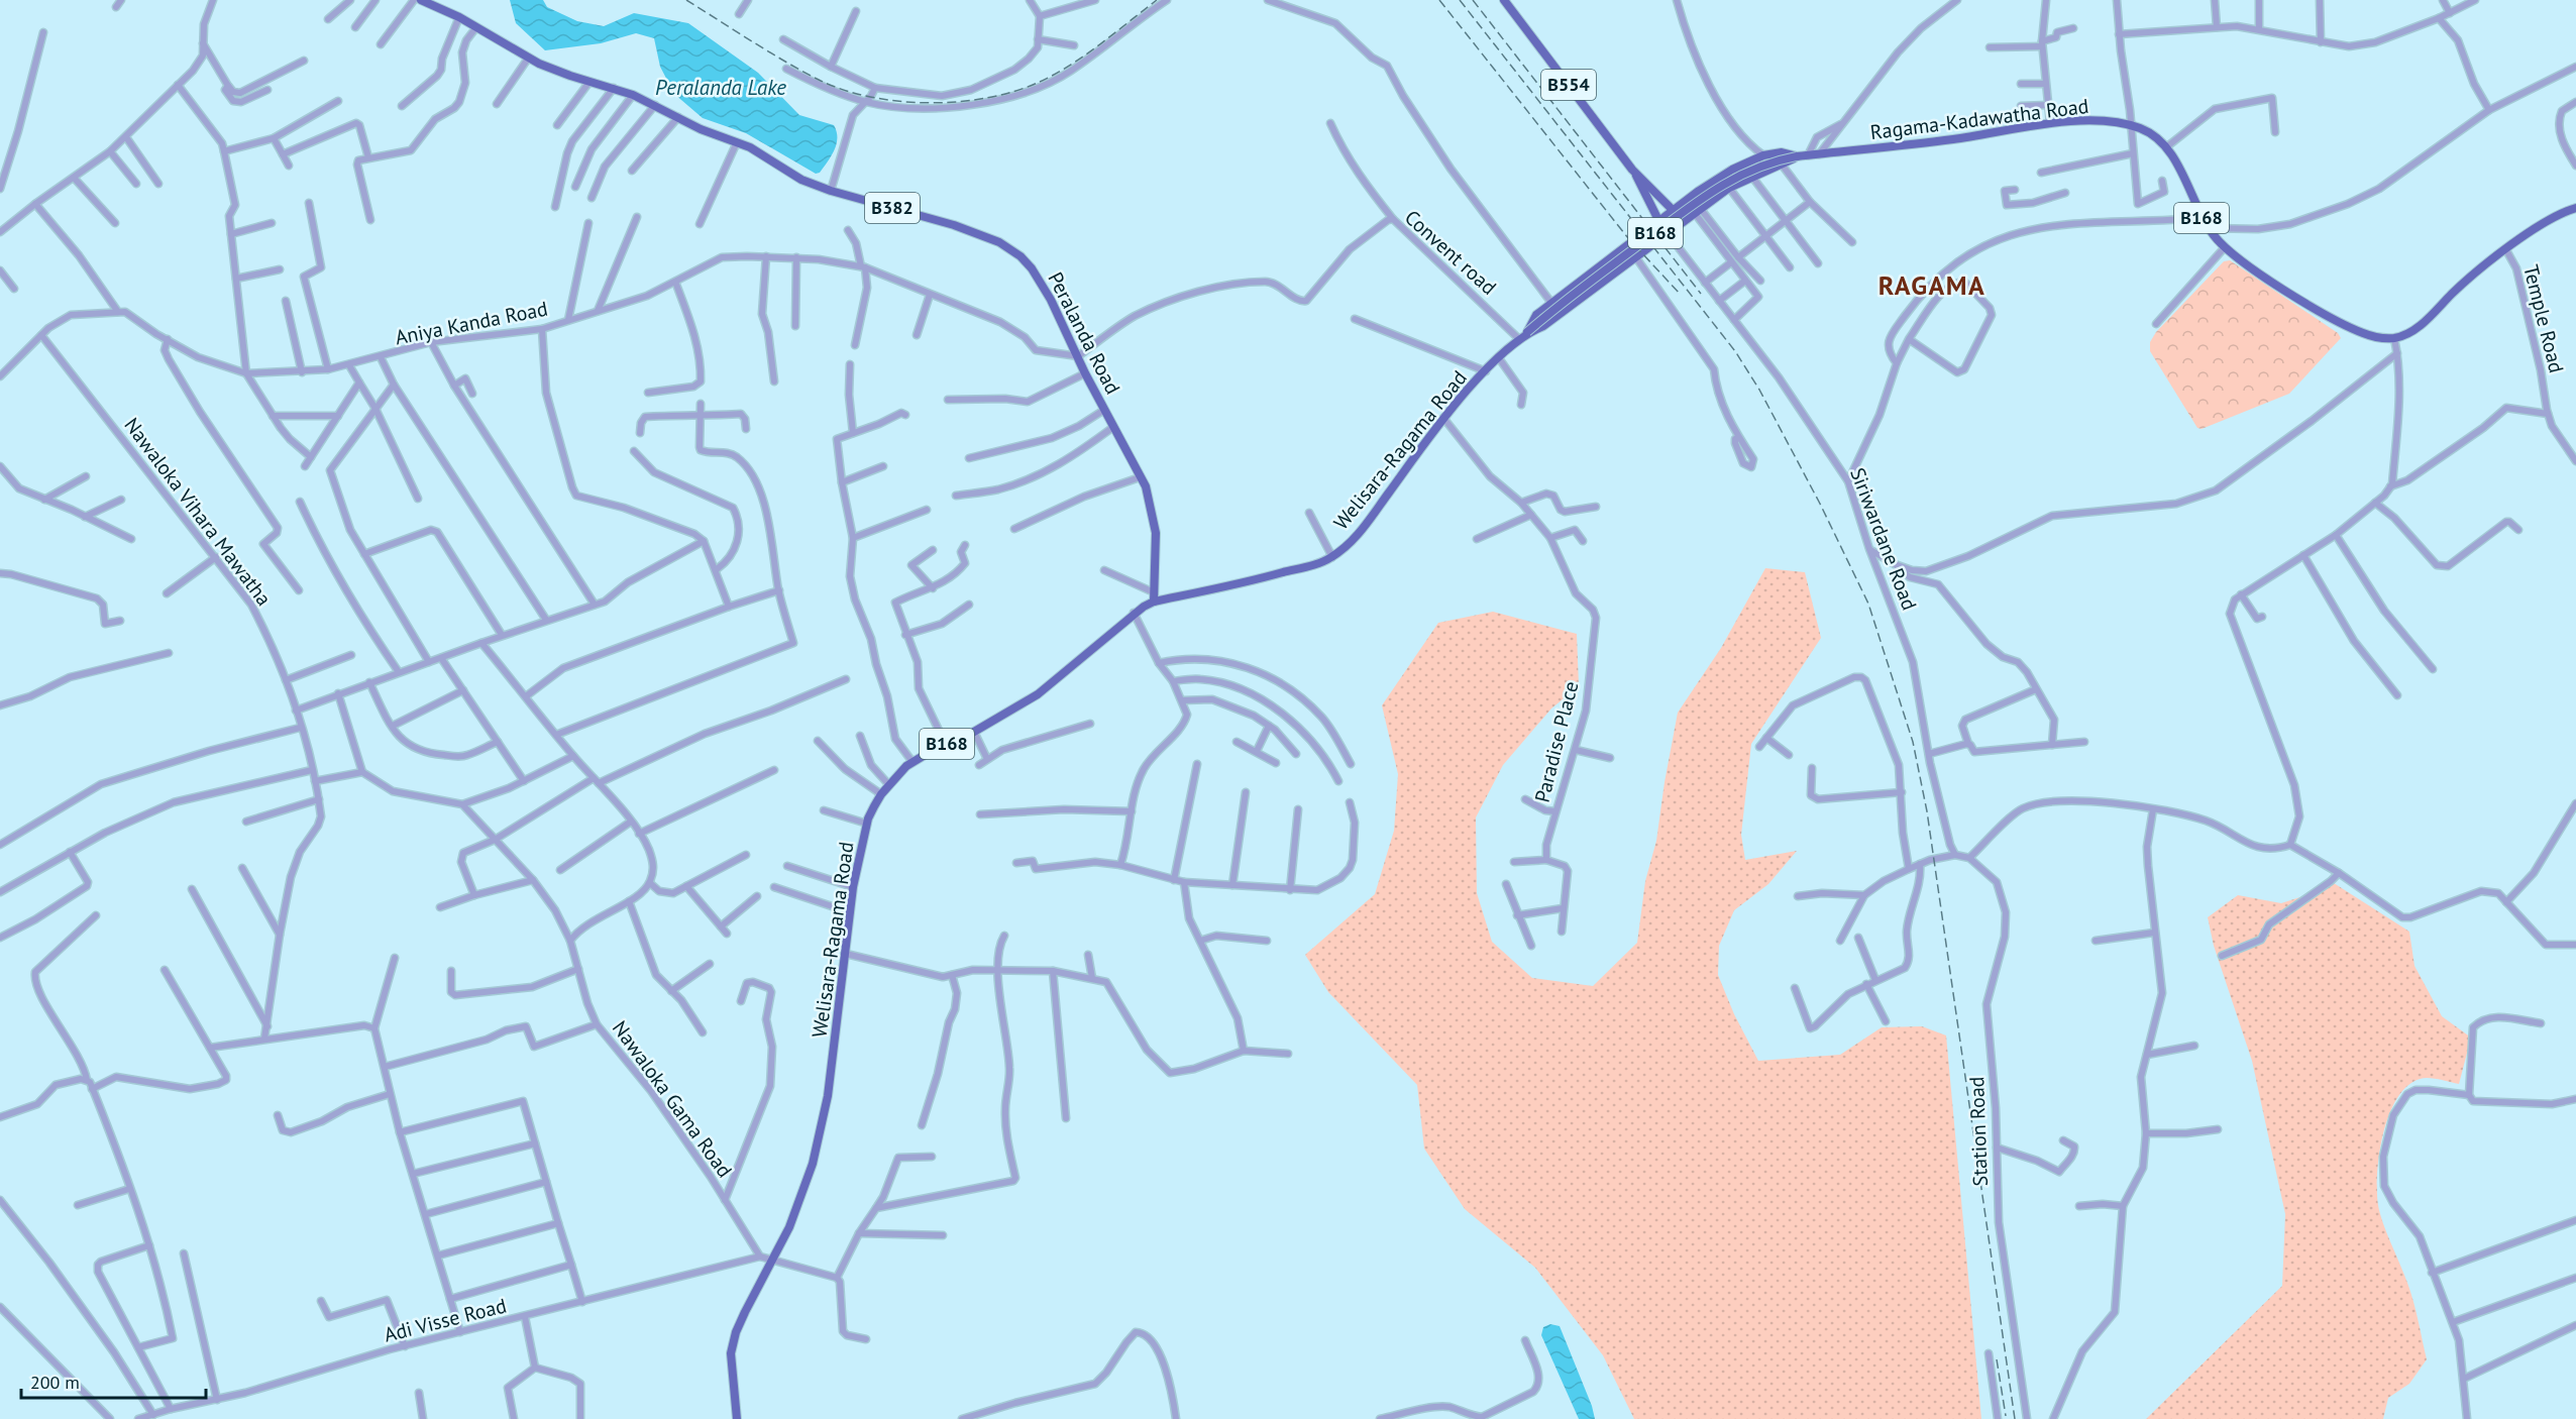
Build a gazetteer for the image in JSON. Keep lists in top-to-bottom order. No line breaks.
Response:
{"streets":{"main road":["B554","Ragama-Kadawatha Road","B382","B168","Peralanda Road","Welisara-Ragama Road"],"street":["Convent road","Temple Road","Aniya Kanda Road","Nawaloka Vihara Mawatha","Siriwardane Road","Paradise Place","Nawaloka Gama Road","Station Road","Adi Visse Road"]},"crossings":[["B554","B168"],["Ragama-Kadawatha Road","B168"],["B168","Welisara-Ragama Road"],["B168","Siriwardane Road"],["Convent road","Aniya Kanda Road"],["Convent road","Peralanda Road"],["Convent road","Welisara-Ragama Road"],["Aniya Kanda Road","Peralanda Road"],["Aniya Kanda Road","Nawaloka Vihara Mawatha"],["Peralanda Road","Welisara-Ragama Road"],["Welisara-Ragama Road","Paradise Place"],["Nawaloka Gama Road","Adi Visse Road"]],"districts":["RAGAMA"],"water":["Peralanda Lake"],"scale_bar":"200 m"}
